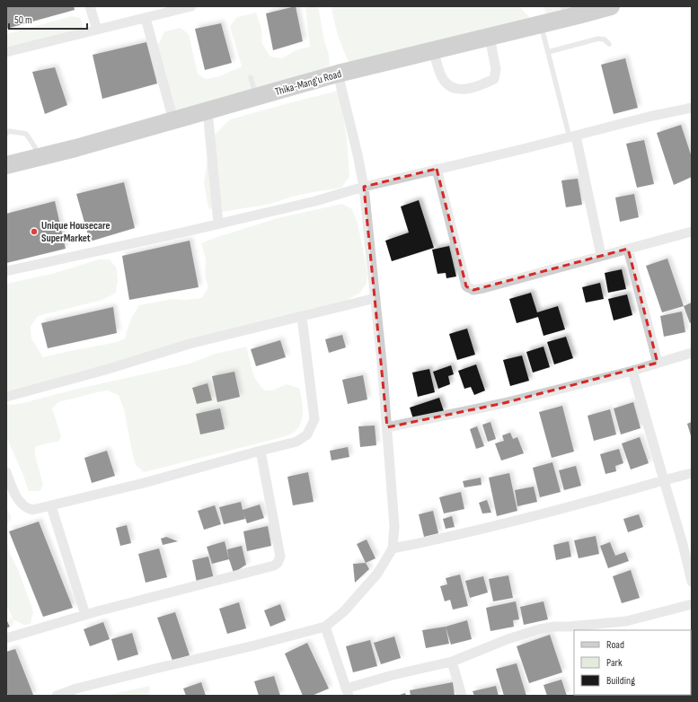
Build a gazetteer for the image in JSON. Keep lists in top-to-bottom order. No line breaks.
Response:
{"streets":{"highway":["Thika-Mang'u Road"]},"places":["Unique Housecare SuperMarket"],"legend":["Road","Park","Building"],"scale_bar":"50 m"}
